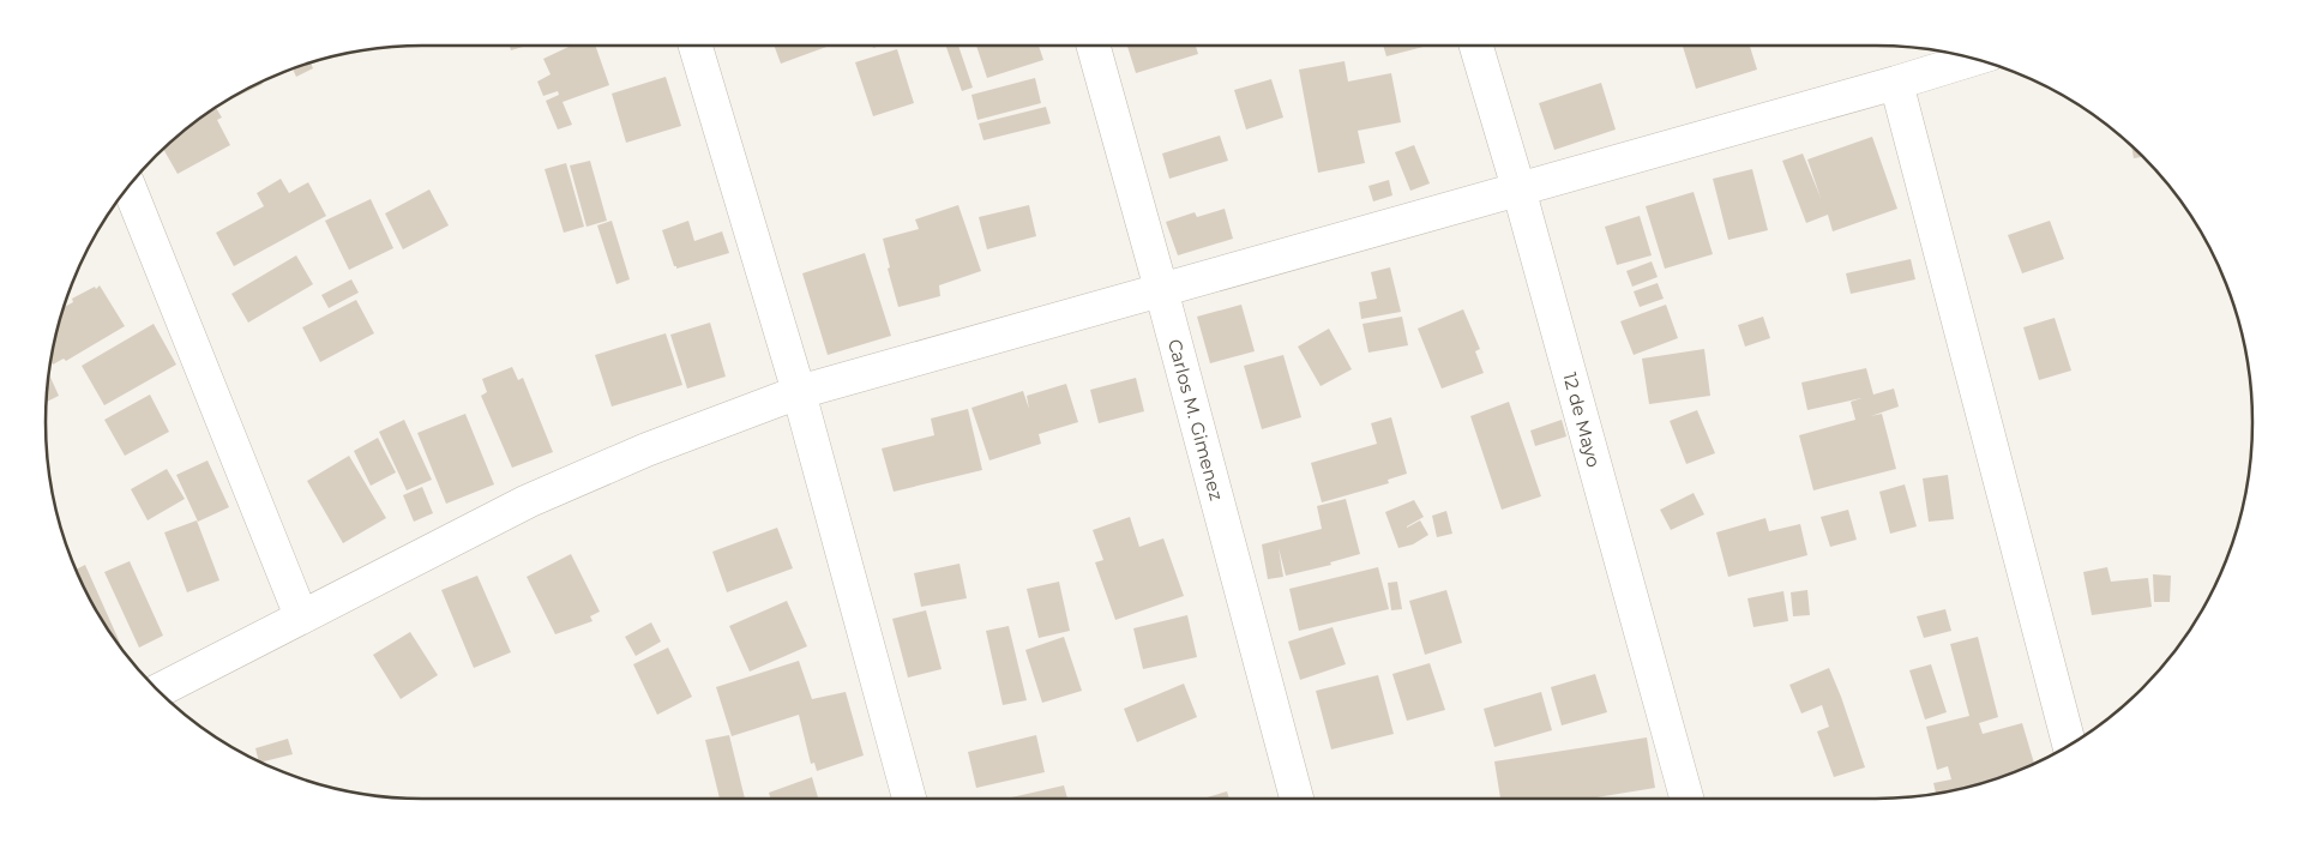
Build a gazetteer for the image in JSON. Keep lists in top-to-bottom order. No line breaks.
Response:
{"streets":{"street":["Carlos M. Gimenez","12 de Mayo"]}}
